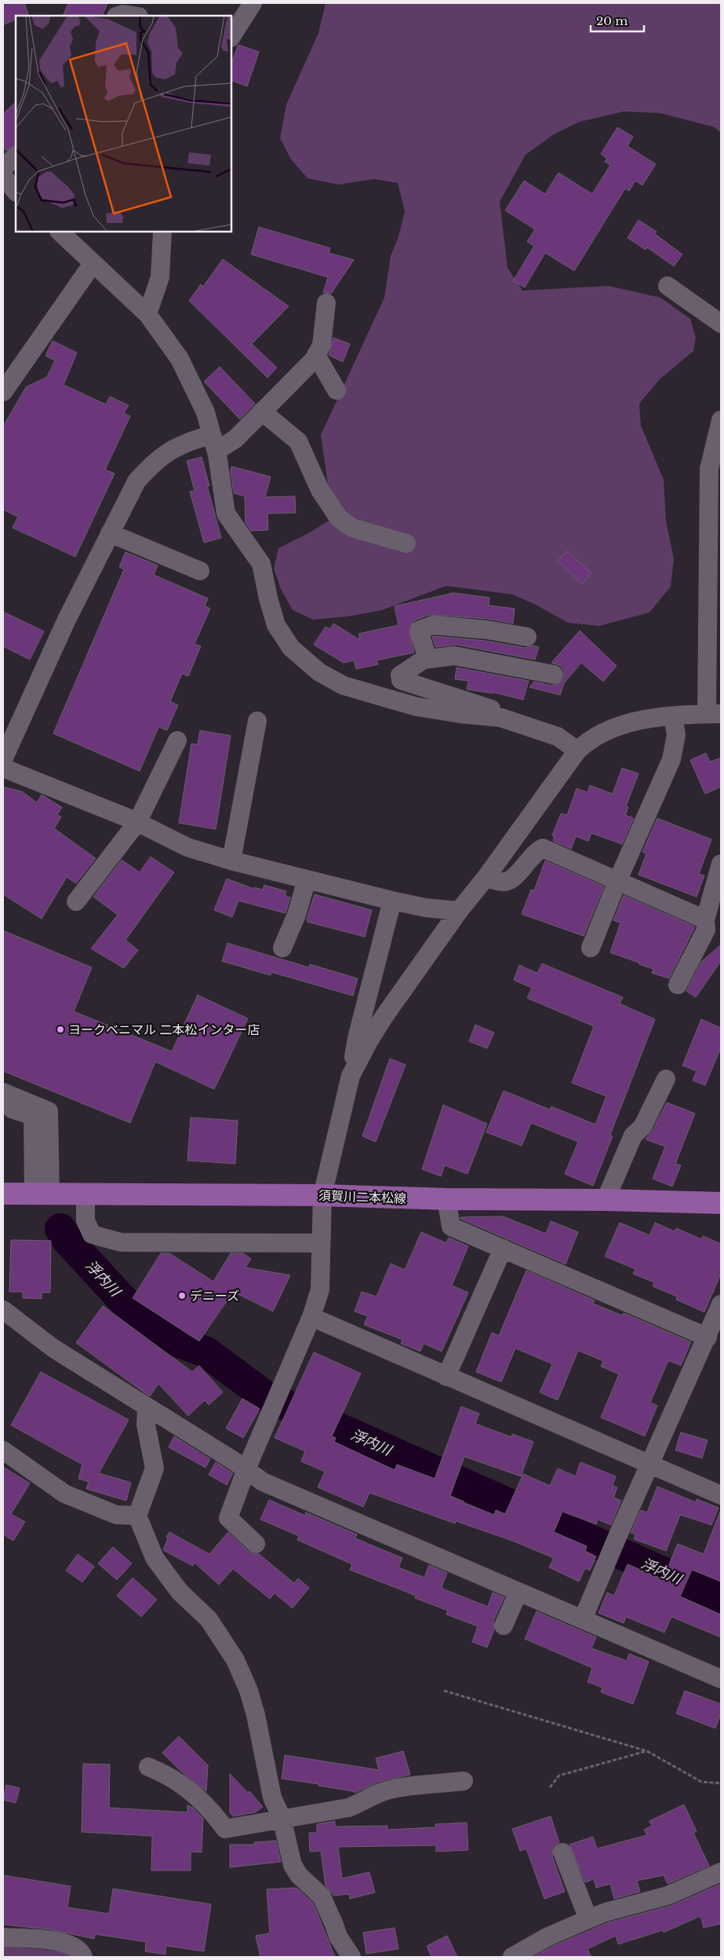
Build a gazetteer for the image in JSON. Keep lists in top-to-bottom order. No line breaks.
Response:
{"streets":{"main road":["須賀川二本松線"]},"water":["浮内川"],"places":["ヨークベニマル 二本松インター店","デニーズ"],"scale_bar":"20 m"}
